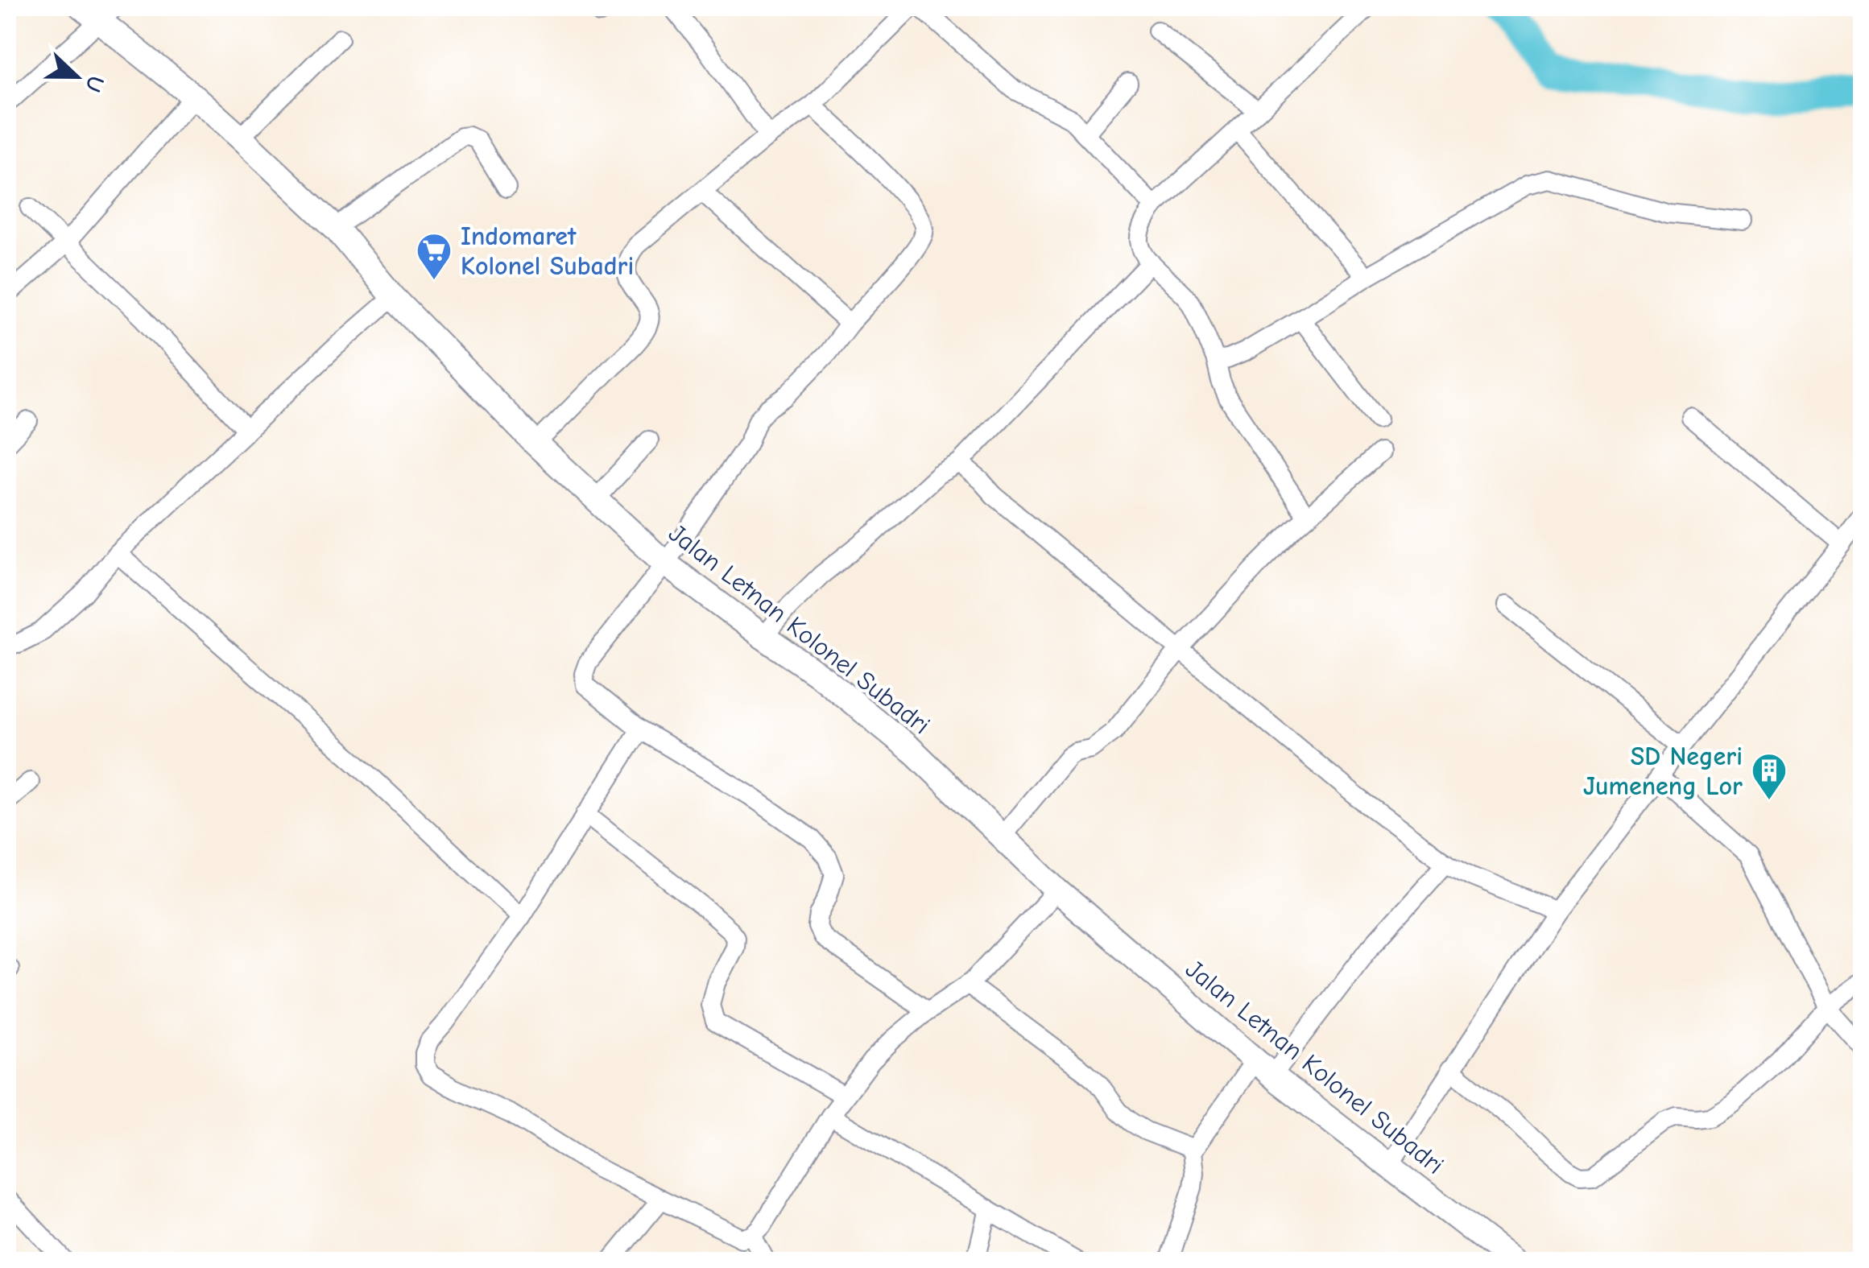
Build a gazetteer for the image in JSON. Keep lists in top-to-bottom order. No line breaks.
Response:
{"streets":{"main road":["Jalan Letnan Kolonel Subadri"]},"places":{"supermarket":["Indomaret Kolonel Subadri"],"building":["SD Negeri Jumeneng Lor"]},"north":"right"}
